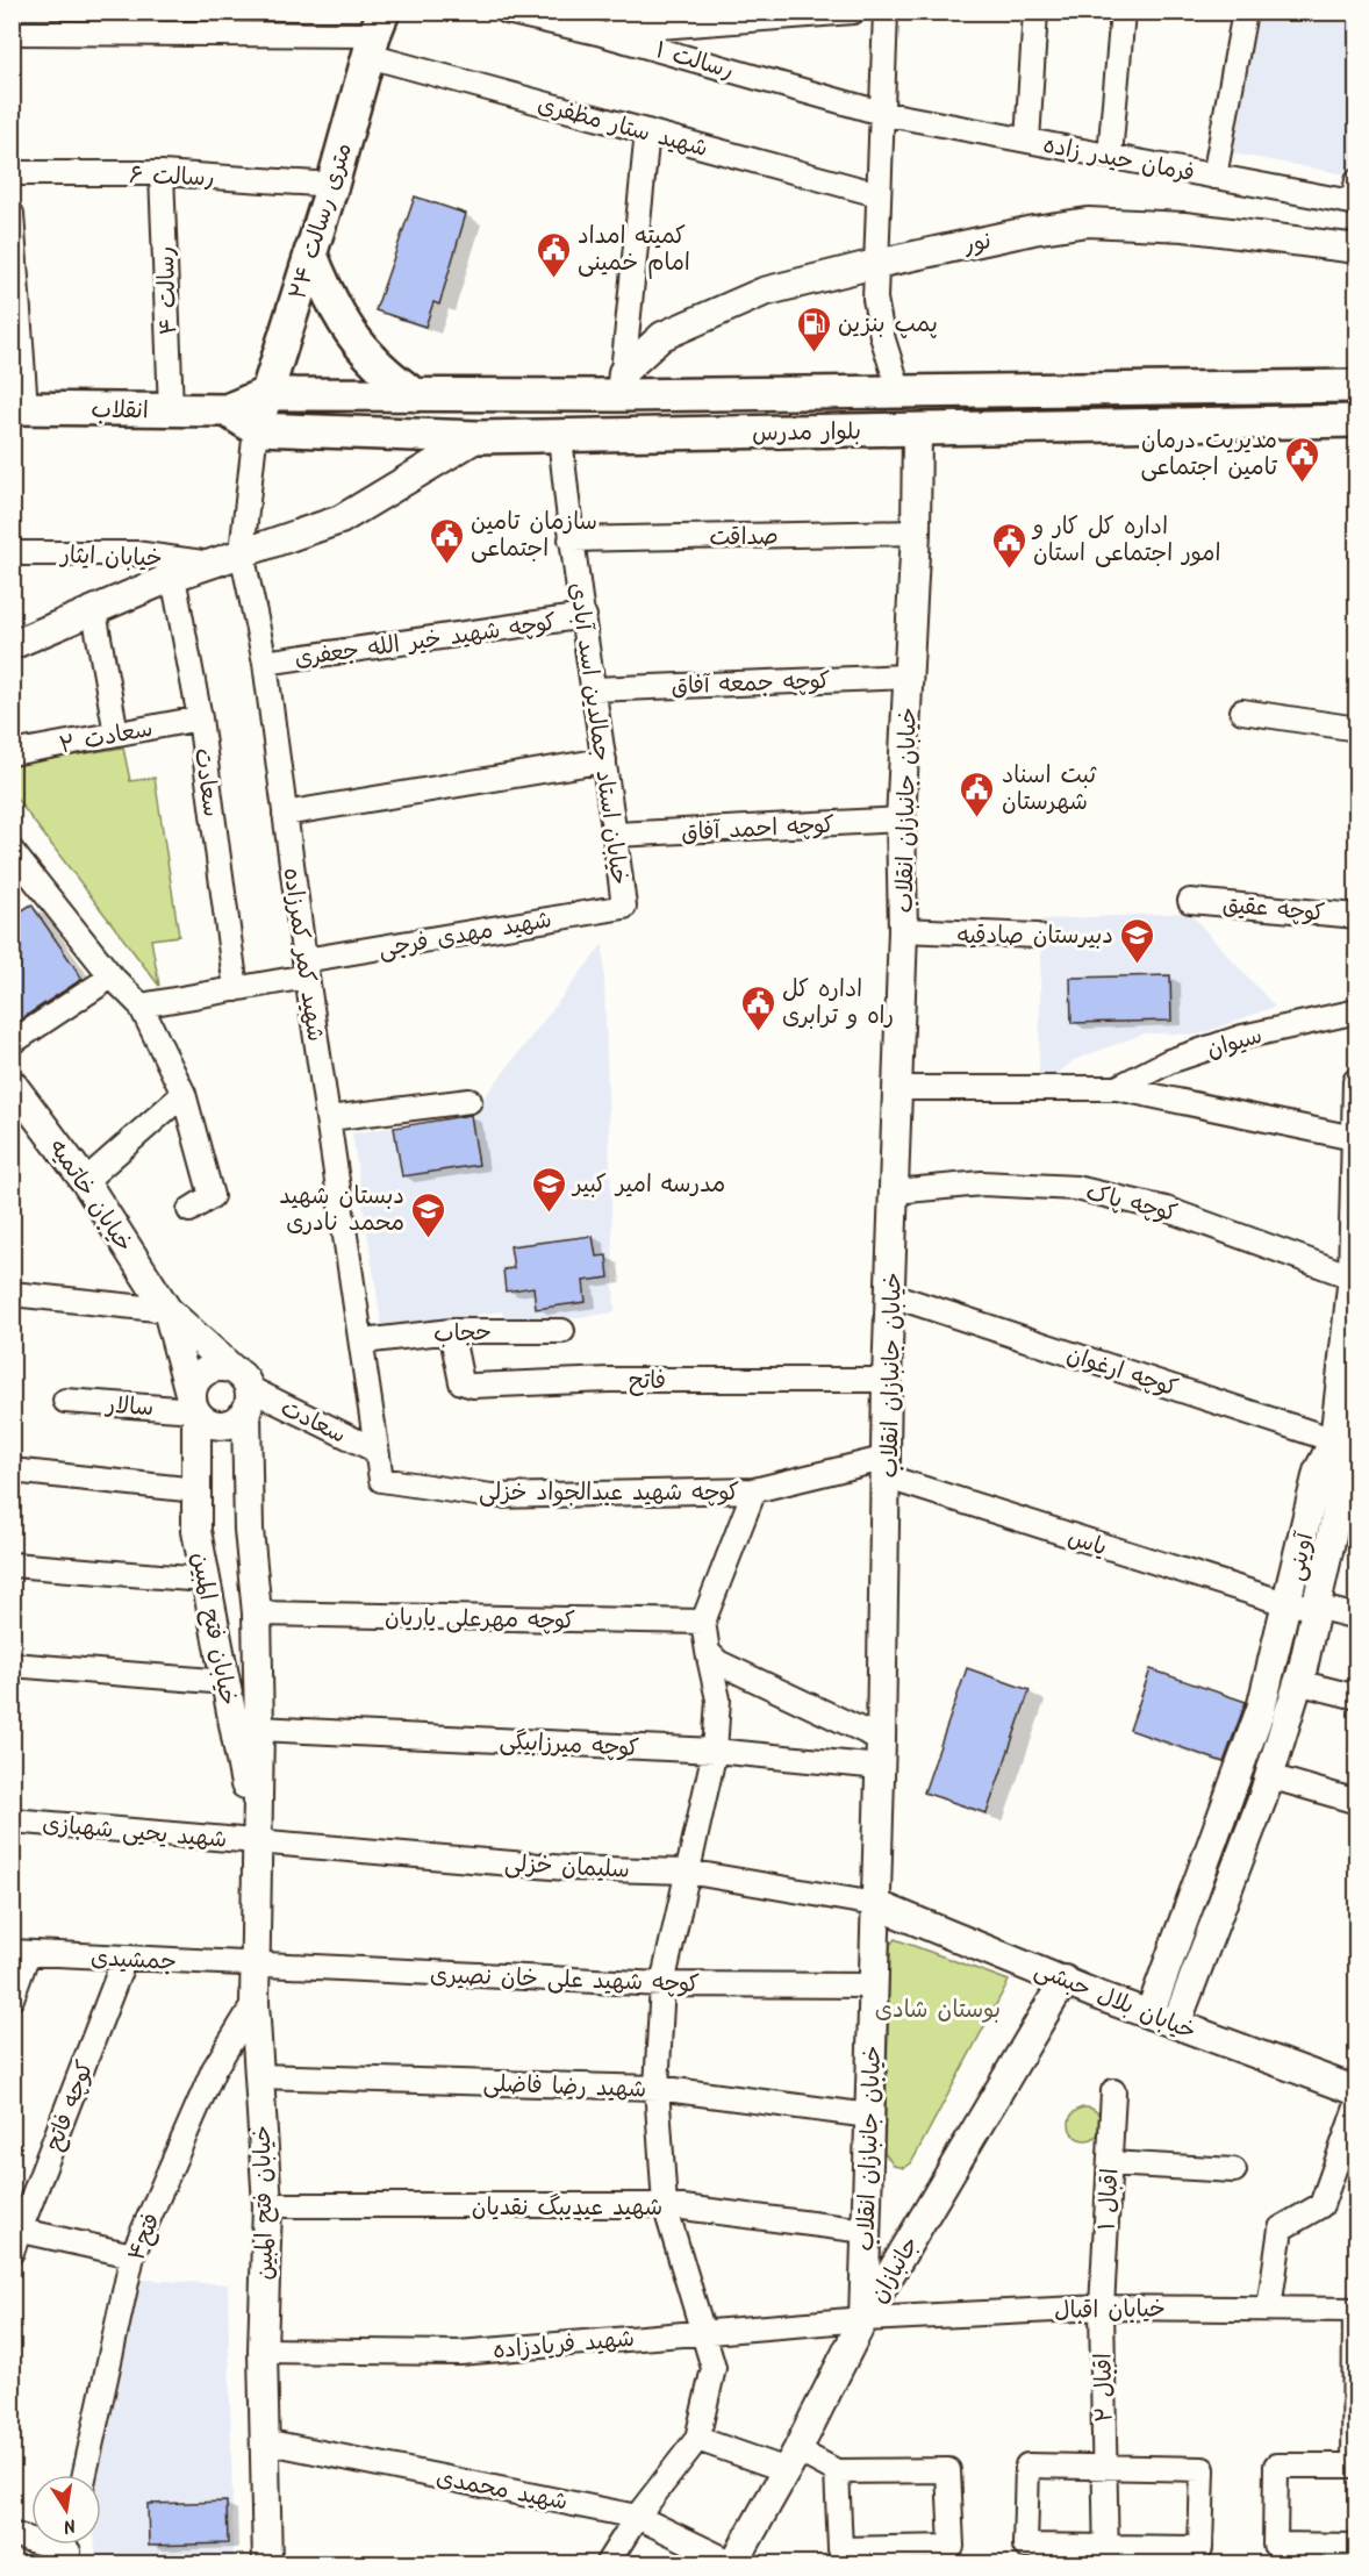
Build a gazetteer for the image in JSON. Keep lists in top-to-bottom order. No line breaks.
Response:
{"streets":{"main road":["۲۴ متری رسالت","انقلاب","بلوار مدرس"],"street":["رسالت ۱","شهید ستار مظفری","فرمان حیدر زاده","رسالت ۶","نور","رسالت ۴","صداقت","خیابان ایثار","کوچه شهید خیر الله جعفری","کوچه جمعه آفاق","خیابان استاد جمالدین اسد آبادی","سعادت ۲","سعادت","خیابان جانبازان انقلاب","کوچه احمد آفاق","کوچه عقیق","شهید مهدی فرجی","شهید کمر کمرزاده","سیوان","خیابان خاتمیه","کوچه پاک","حجاب","کوچه ارغوان","فاتح","سالار","کوچه شهید عبدالجواد خزلی","یاس","آوینی","کوچه مهرعلی یاریان","خیابان فتح المبین","کوچه میرزابیگی","شهید یحیی شهبازی","سلیمان خزلی","جمشیدی","کوچه شهید علی خان نصیری","خیابان بلال حبشی","شهید رضا فاضلی","کوچه فاتح","اقبال ۱","شهید عیدیبگ نقدیان","فتح۴","جانبازان","خیابان اقبال","شهید فریادزاده","اقبال ۲","شهید محمدی"]},"crossings":[["رسالت ۱","فرمان حیدر زاده"],["شهید ستار مظفری","۲۴ متری رسالت"],["رسالت ۶","۲۴ متری رسالت"],["رسالت ۶","رسالت ۴"],["۲۴ متری رسالت","انقلاب"],["۲۴ متری رسالت","بلوار مدرس"],["۲۴ متری رسالت","شهید کمر کمرزاده"],["نور","بلوار مدرس"],["رسالت ۴","انقلاب"],["انقلاب","بلوار مدرس"],["بلوار مدرس","خیابان استاد جمالدین اسد آبادی"],["بلوار مدرس","خیابان جانبازان انقلاب"],["بلوار مدرس","شهید کمر کمرزاده"],["صداقت","خیابان استاد جمالدین اسد آبادی"],["صداقت","خیابان جانبازان انقلاب"],["کوچه شهید خیر الله جعفری","خیابان استاد جمالدین اسد آبادی"],["کوچه شهید خیر الله جعفری","شهید کمر کمرزاده"],["کوچه جمعه آفاق","خیابان استاد جمالدین اسد آبادی"],["کوچه جمعه آفاق","خیابان جانبازان انقلاب"],["خیابان استاد جمالدین اسد آبادی","کوچه احمد آفاق"],["خیابان استاد جمالدین اسد آبادی","شهید مهدی فرجی"],["سعادت ۲","سعادت"],["سعادت","شهید مهدی فرجی"],["سعادت","شهید کمر کمرزاده"],["سعادت","خیابان خاتمیه"],["سعادت","سالار"],["سعادت","خیابان فتح المبین"],["خیابان جانبازان انقلاب","کوچه احمد آفاق"],["خیابان جانبازان انقلاب","کوچه پاک"],["خیابان جانبازان انقلاب","کوچه ارغوان"],["خیابان جانبازان انقلاب","فاتح"],["خیابان جانبازان انقلاب","کوچه شهید عبدالجواد خزلی"],["خیابان جانبازان انقلاب","یاس"],["خیابان جانبازان انقلاب","کوچه میرزابیگی"],["خیابان جانبازان انقلاب","سلیمان خزلی"],["خیابان جانبازان انقلاب","کوچه شهید علی خان نصیری"],["خیابان جانبازان انقلاب","خیابان بلال حبشی"],["خیابان جانبازان انقلاب","شهید رضا فاضلی"],["خیابان جانبازان انقلاب","شهید عیدیبگ نقدیان"],["خیابان جانبازان انقلاب","جانبازان"],["خیابان جانبازان انقلاب","خیابان اقبال"],["خیابان جانبازان انقلاب","شهید فریادزاده"],["شهید مهدی فرجی","شهید کمر کمرزاده"],["شهید کمر کمرزاده","حجاب"],["شهید کمر کمرزاده","کوچه شهید عبدالجواد خزلی"],["خیابان خاتمیه","سالار"],["خیابان خاتمیه","خیابان فتح المبین"],["کوچه پاک","آوینی"],["حجاب","فاتح"],["کوچه ارغوان","آوینی"],["سالار","خیابان فتح المبین"],["کوچه شهید عبدالجواد خزلی","یاس"],["یاس","آوینی"],["آوینی","خیابان بلال حبشی"],["کوچه مهرعلی یاریان","خیابان فتح المبین"],["خیابان فتح المبین","کوچه میرزابیگی"],["خیابان فتح المبین","شهید یحیی شهبازی"],["خیابان فتح المبین","سلیمان خزلی"],["خیابان فتح المبین","جمشیدی"],["خیابان فتح المبین","کوچه شهید علی خان نصیری"],["خیابان فتح المبین","شهید رضا فاضلی"],["خیابان فتح المبین","شهید عیدیبگ نقدیان"],["خیابان فتح المبین","فتح۴"],["خیابان فتح المبین","شهید فریادزاده"],["خیابان فتح المبین","شهید محمدی"],["شهید یحیی شهبازی","سلیمان خزلی"],["سلیمان خزلی","خیابان بلال حبشی"],["جمشیدی","کوچه شهید علی خان نصیری"],["جمشیدی","کوچه فاتح"],["خیابان بلال حبشی","جانبازان"],["اقبال ۱","خیابان اقبال"],["اقبال ۱","اقبال ۲"],["جانبازان","خیابان اقبال"],["جانبازان","شهید فریادزاده"],["جانبازان","شهید محمدی"],["خیابان اقبال","شهید فریادزاده"],["خیابان اقبال","اقبال ۲"]],"parks":["بوستان شادی"],"places":{"public building":["کمیته امداد امام خمینی","مدیریت درمان تامین اجتماعی","سازمان تامین اجتماعی","اداره کل کار و امور اجتماعی استان","ثبت اسناد شهرستان","اداره کل راه و ترابری"],"fuel station":["پمپ بنزین"],"school or university":["دبیرستان صادقیه","مدرسه امیر کبیر","دبستان شهید محمد نادری"]},"north":"bottom"}
